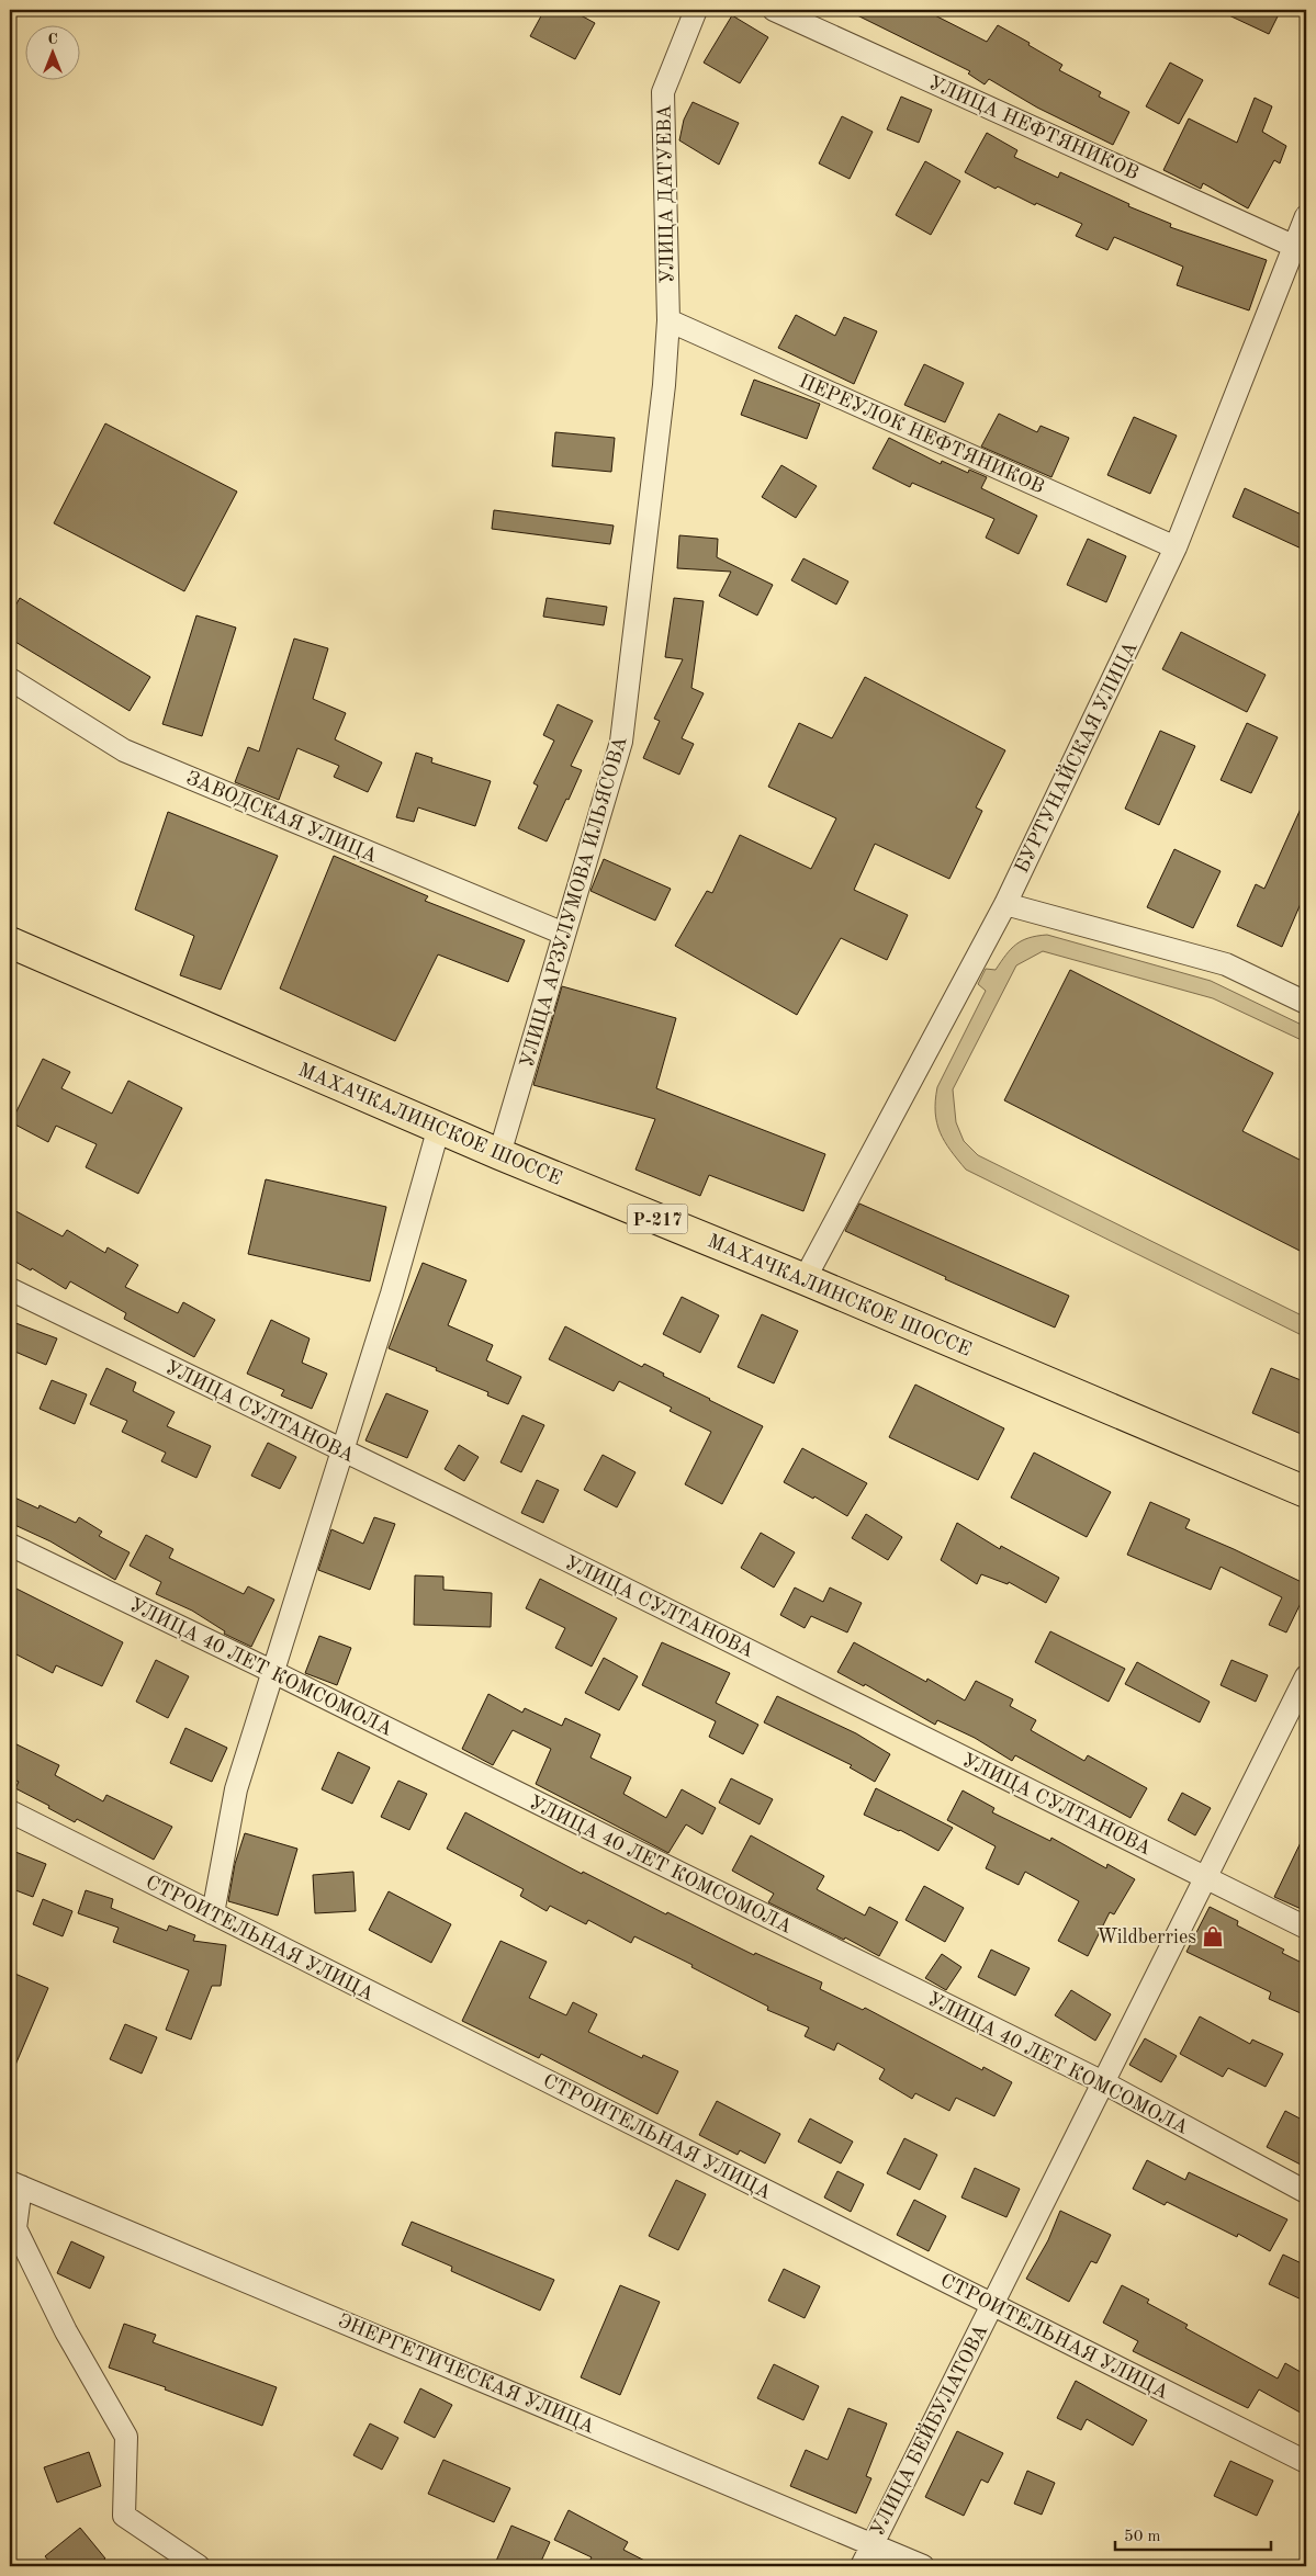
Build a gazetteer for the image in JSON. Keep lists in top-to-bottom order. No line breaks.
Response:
{"streets":{"highway":["МАХАЧКАЛИНСКОЕ ШОССЕ","Р-217"],"street":["УЛИЦА НЕФТЯНИКОВ","УЛИЦА ДАТУЕВА","ПЕРЕУЛОК НЕФТЯНИКОВ","БУРТУНАЙСКАЯ УЛИЦА","ЗАВОДСКАЯ УЛИЦА","УЛИЦА АРЗУЛУМОВА ИЛЬЯСОВА","УЛИЦА СУЛТАНОВА","УЛИЦА 40 ЛЕТ КОМСОМОЛА","СТРОИТЕЛЬНАЯ УЛИЦА","ЭНЕРГЕТИЧЕСКАЯ УЛИЦА","УЛИЦА БЕЙБУЛАТОВА"]},"crossings":[["УЛИЦА НЕФТЯНИКОВ","БУРТУНАЙСКАЯ УЛИЦА"],["УЛИЦА ДАТУЕВА","ПЕРЕУЛОК НЕФТЯНИКОВ"],["УЛИЦА ДАТУЕВА","УЛИЦА АРЗУЛУМОВА ИЛЬЯСОВА"],["ПЕРЕУЛОК НЕФТЯНИКОВ","БУРТУНАЙСКАЯ УЛИЦА"],["БУРТУНАЙСКАЯ УЛИЦА","МАХАЧКАЛИНСКОЕ ШОССЕ"],["ЗАВОДСКАЯ УЛИЦА","УЛИЦА АРЗУЛУМОВА ИЛЬЯСОВА"],["УЛИЦА АРЗУЛУМОВА ИЛЬЯСОВА","МАХАЧКАЛИНСКОЕ ШОССЕ"],["УЛИЦА СУЛТАНОВА","УЛИЦА БЕЙБУЛАТОВА"],["УЛИЦА 40 ЛЕТ КОМСОМОЛА","УЛИЦА БЕЙБУЛАТОВА"],["СТРОИТЕЛЬНАЯ УЛИЦА","УЛИЦА БЕЙБУЛАТОВА"],["ЭНЕРГЕТИЧЕСКАЯ УЛИЦА","УЛИЦА БЕЙБУЛАТОВА"]],"places":{"shop":["Wildberries"]},"scale_bar":"50 m","north":"top"}
